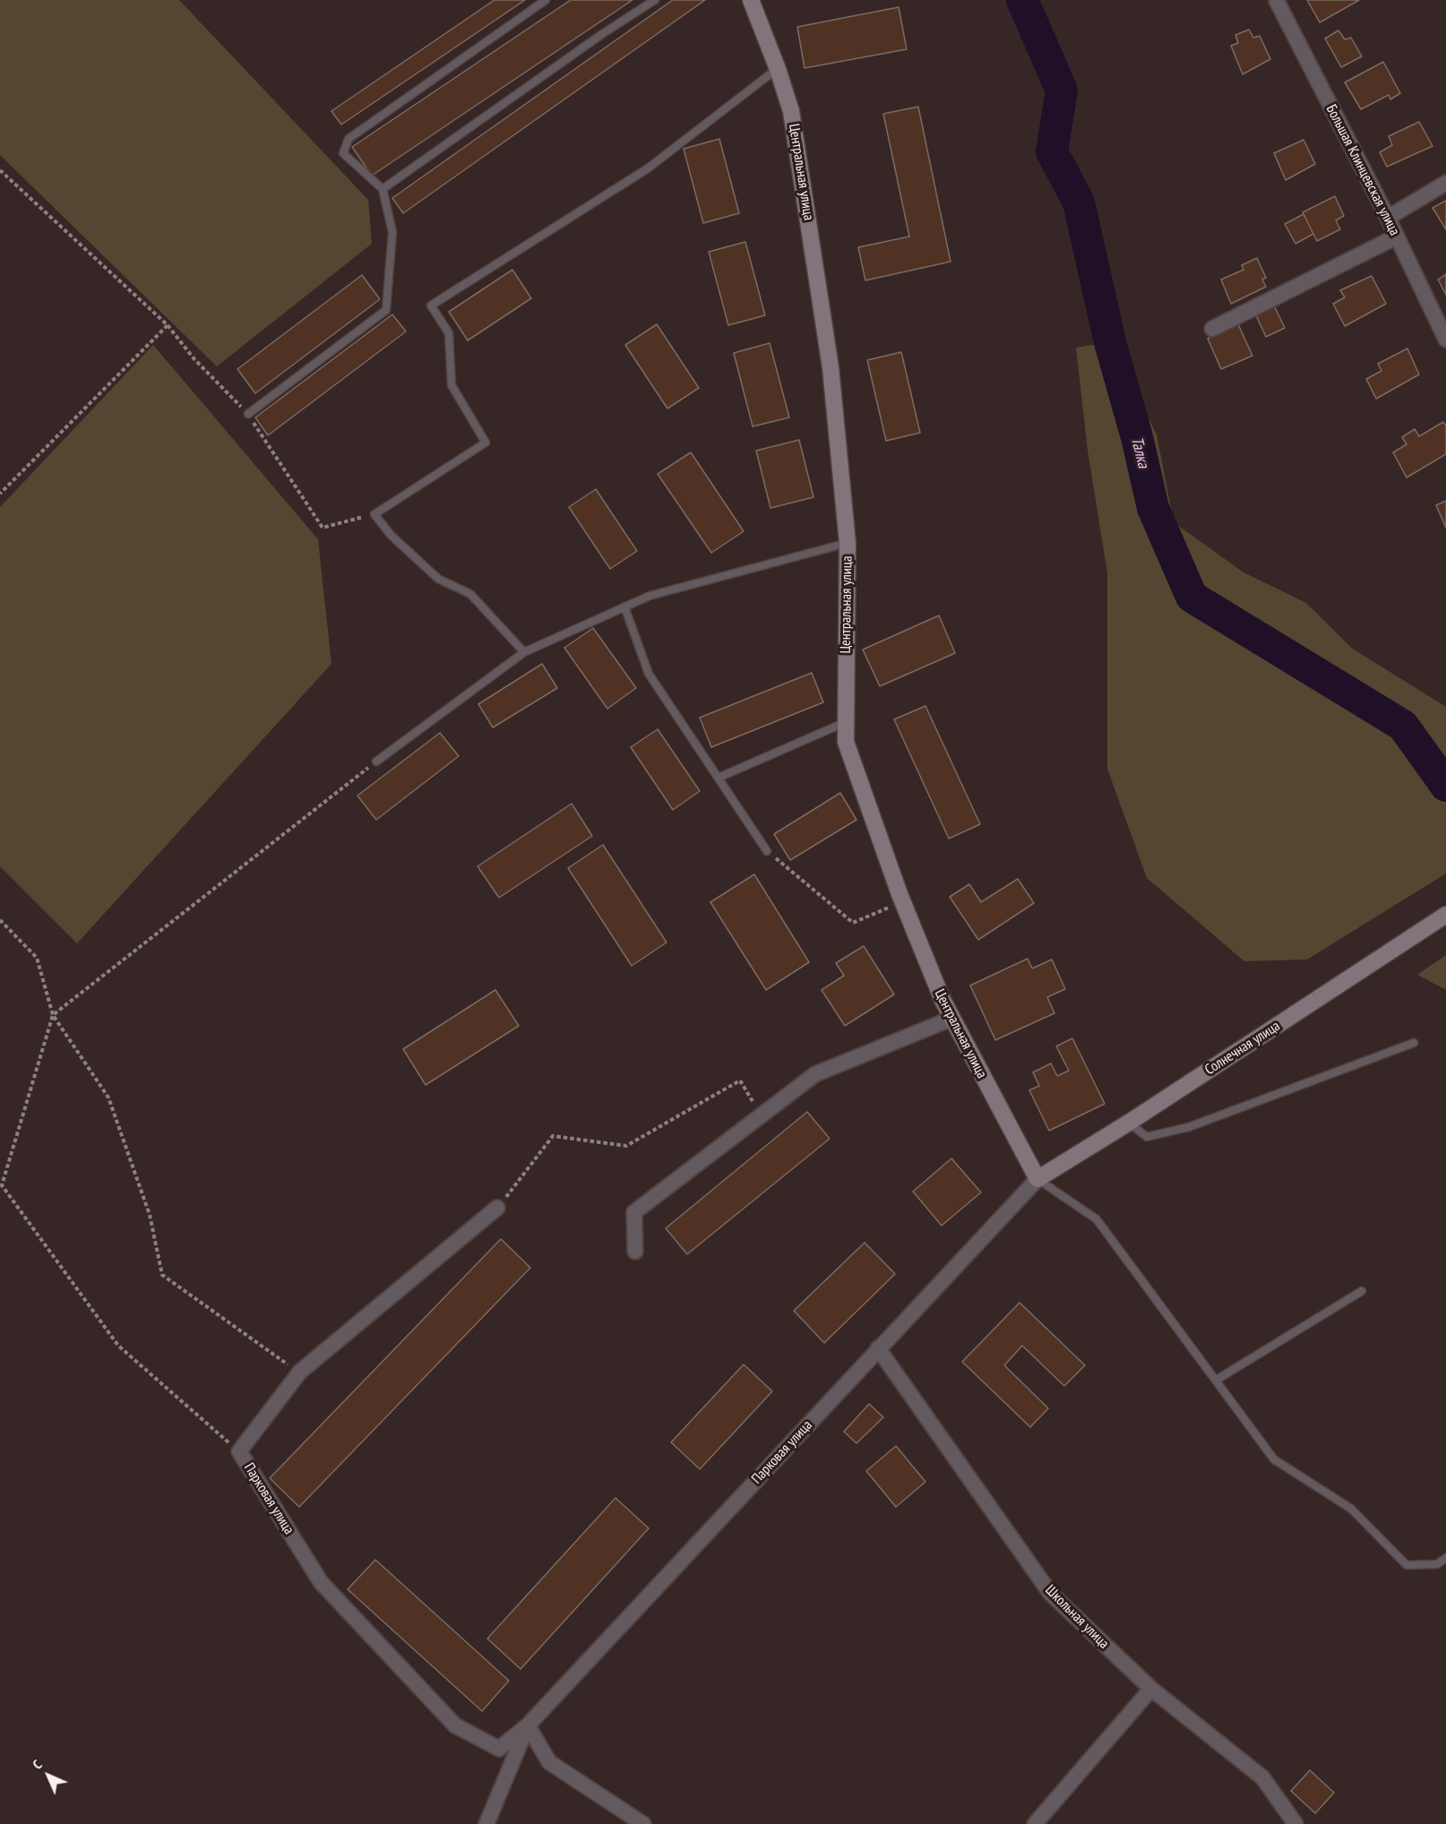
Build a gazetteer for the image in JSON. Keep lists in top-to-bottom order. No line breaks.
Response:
{"streets":{"street":["Большая Клинцевская улица","Центральная улица","Солнечная улица","Парковая улица","Школьная улица"]},"crossings":[["Центральная улица","Солнечная улица"],["Центральная улица","Парковая улица"],["Солнечная улица","Парковая улица"],["Парковая улица","Школьная улица"]],"water":["Талка"],"north":"top left"}
